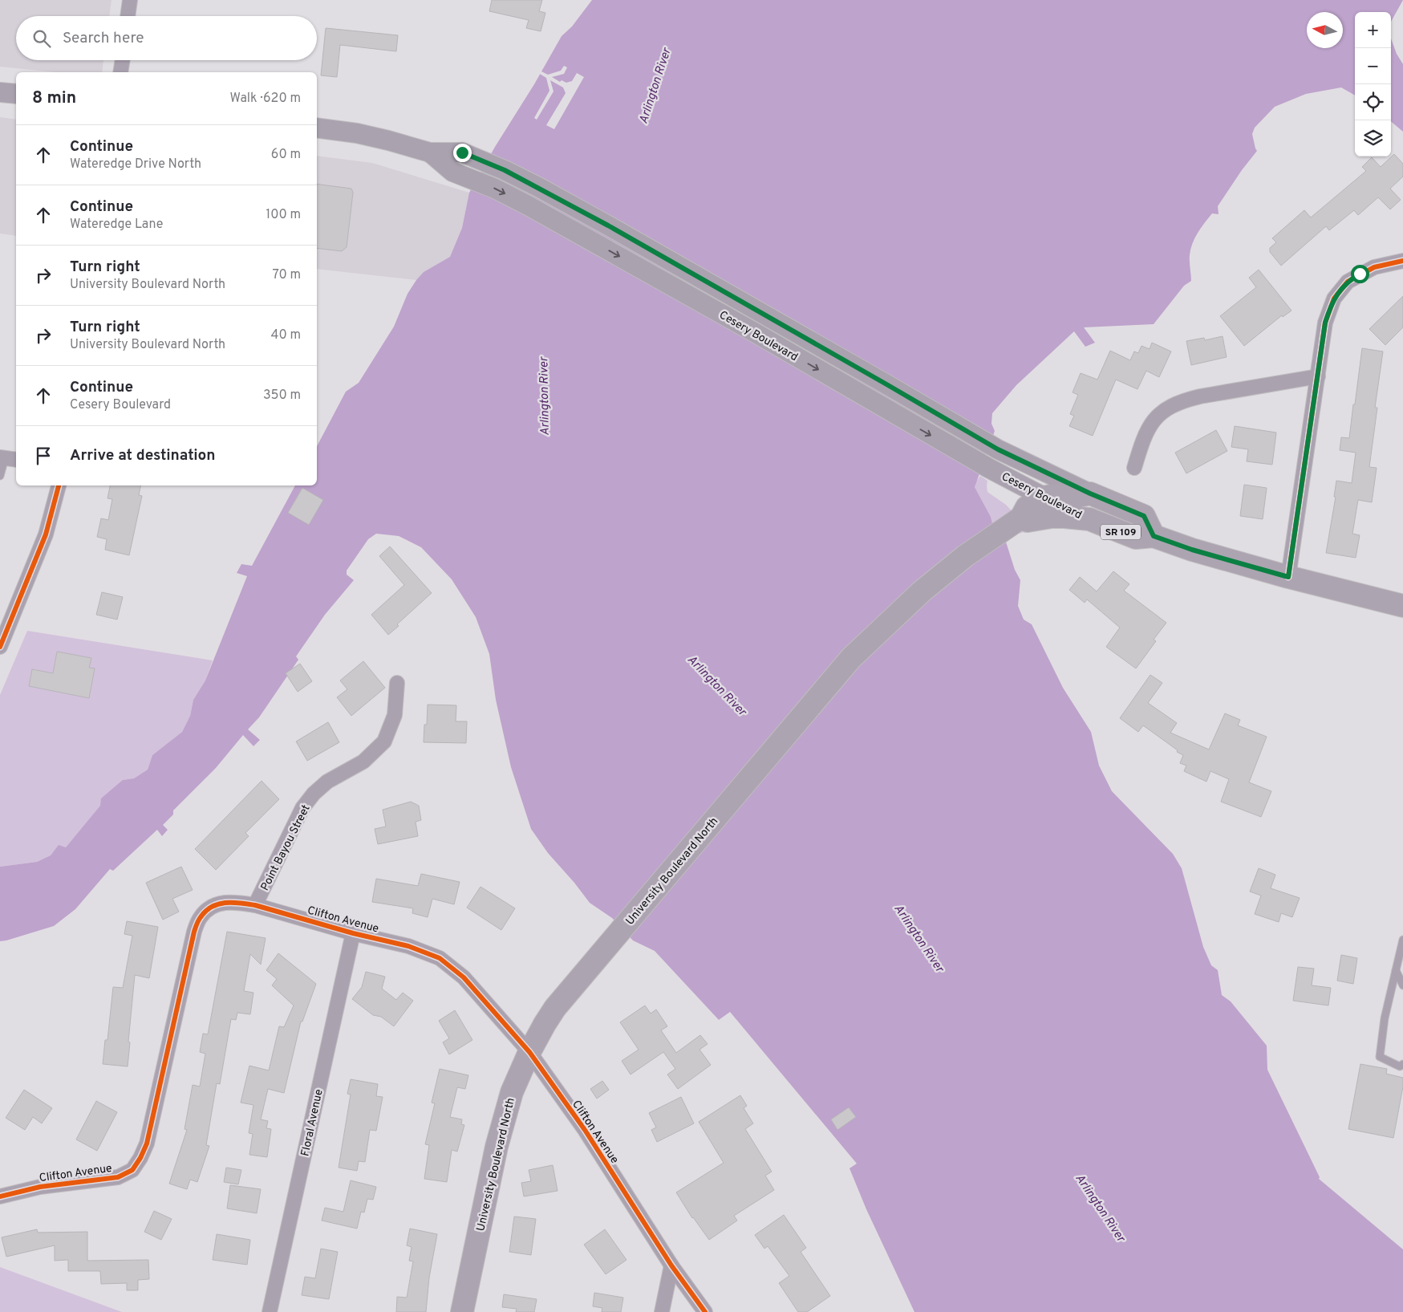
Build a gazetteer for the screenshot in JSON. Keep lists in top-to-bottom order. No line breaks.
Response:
{"streets":{"main road":["Cesery Boulevard","SR 109","University Boulevard North"],"street":["Point Bayou Street","Clifton Avenue","Floral Avenue"]},"crossings":[["Cesery Boulevard","SR 109"],["Cesery Boulevard","University Boulevard North"],["SR 109","University Boulevard North"],["Point Bayou Street","Clifton Avenue"],["University Boulevard North","Clifton Avenue"],["Clifton Avenue","Floral Avenue"]],"water":["Arlington River"],"north":"left","page":{"map_buttons":["+","−"],"search":"Search here","heading":["8 min","Walk · 620 m"],"list":[["Continue","Wateredge Drive North","60 m"],["Continue","Wateredge Lane","100 m"],["Turn right","University Boulevard North","70 m"],["Turn right","University Boulevard North","40 m"],["Continue","Cesery Boulevard","350 m"],"Arrive at destination"]}}
